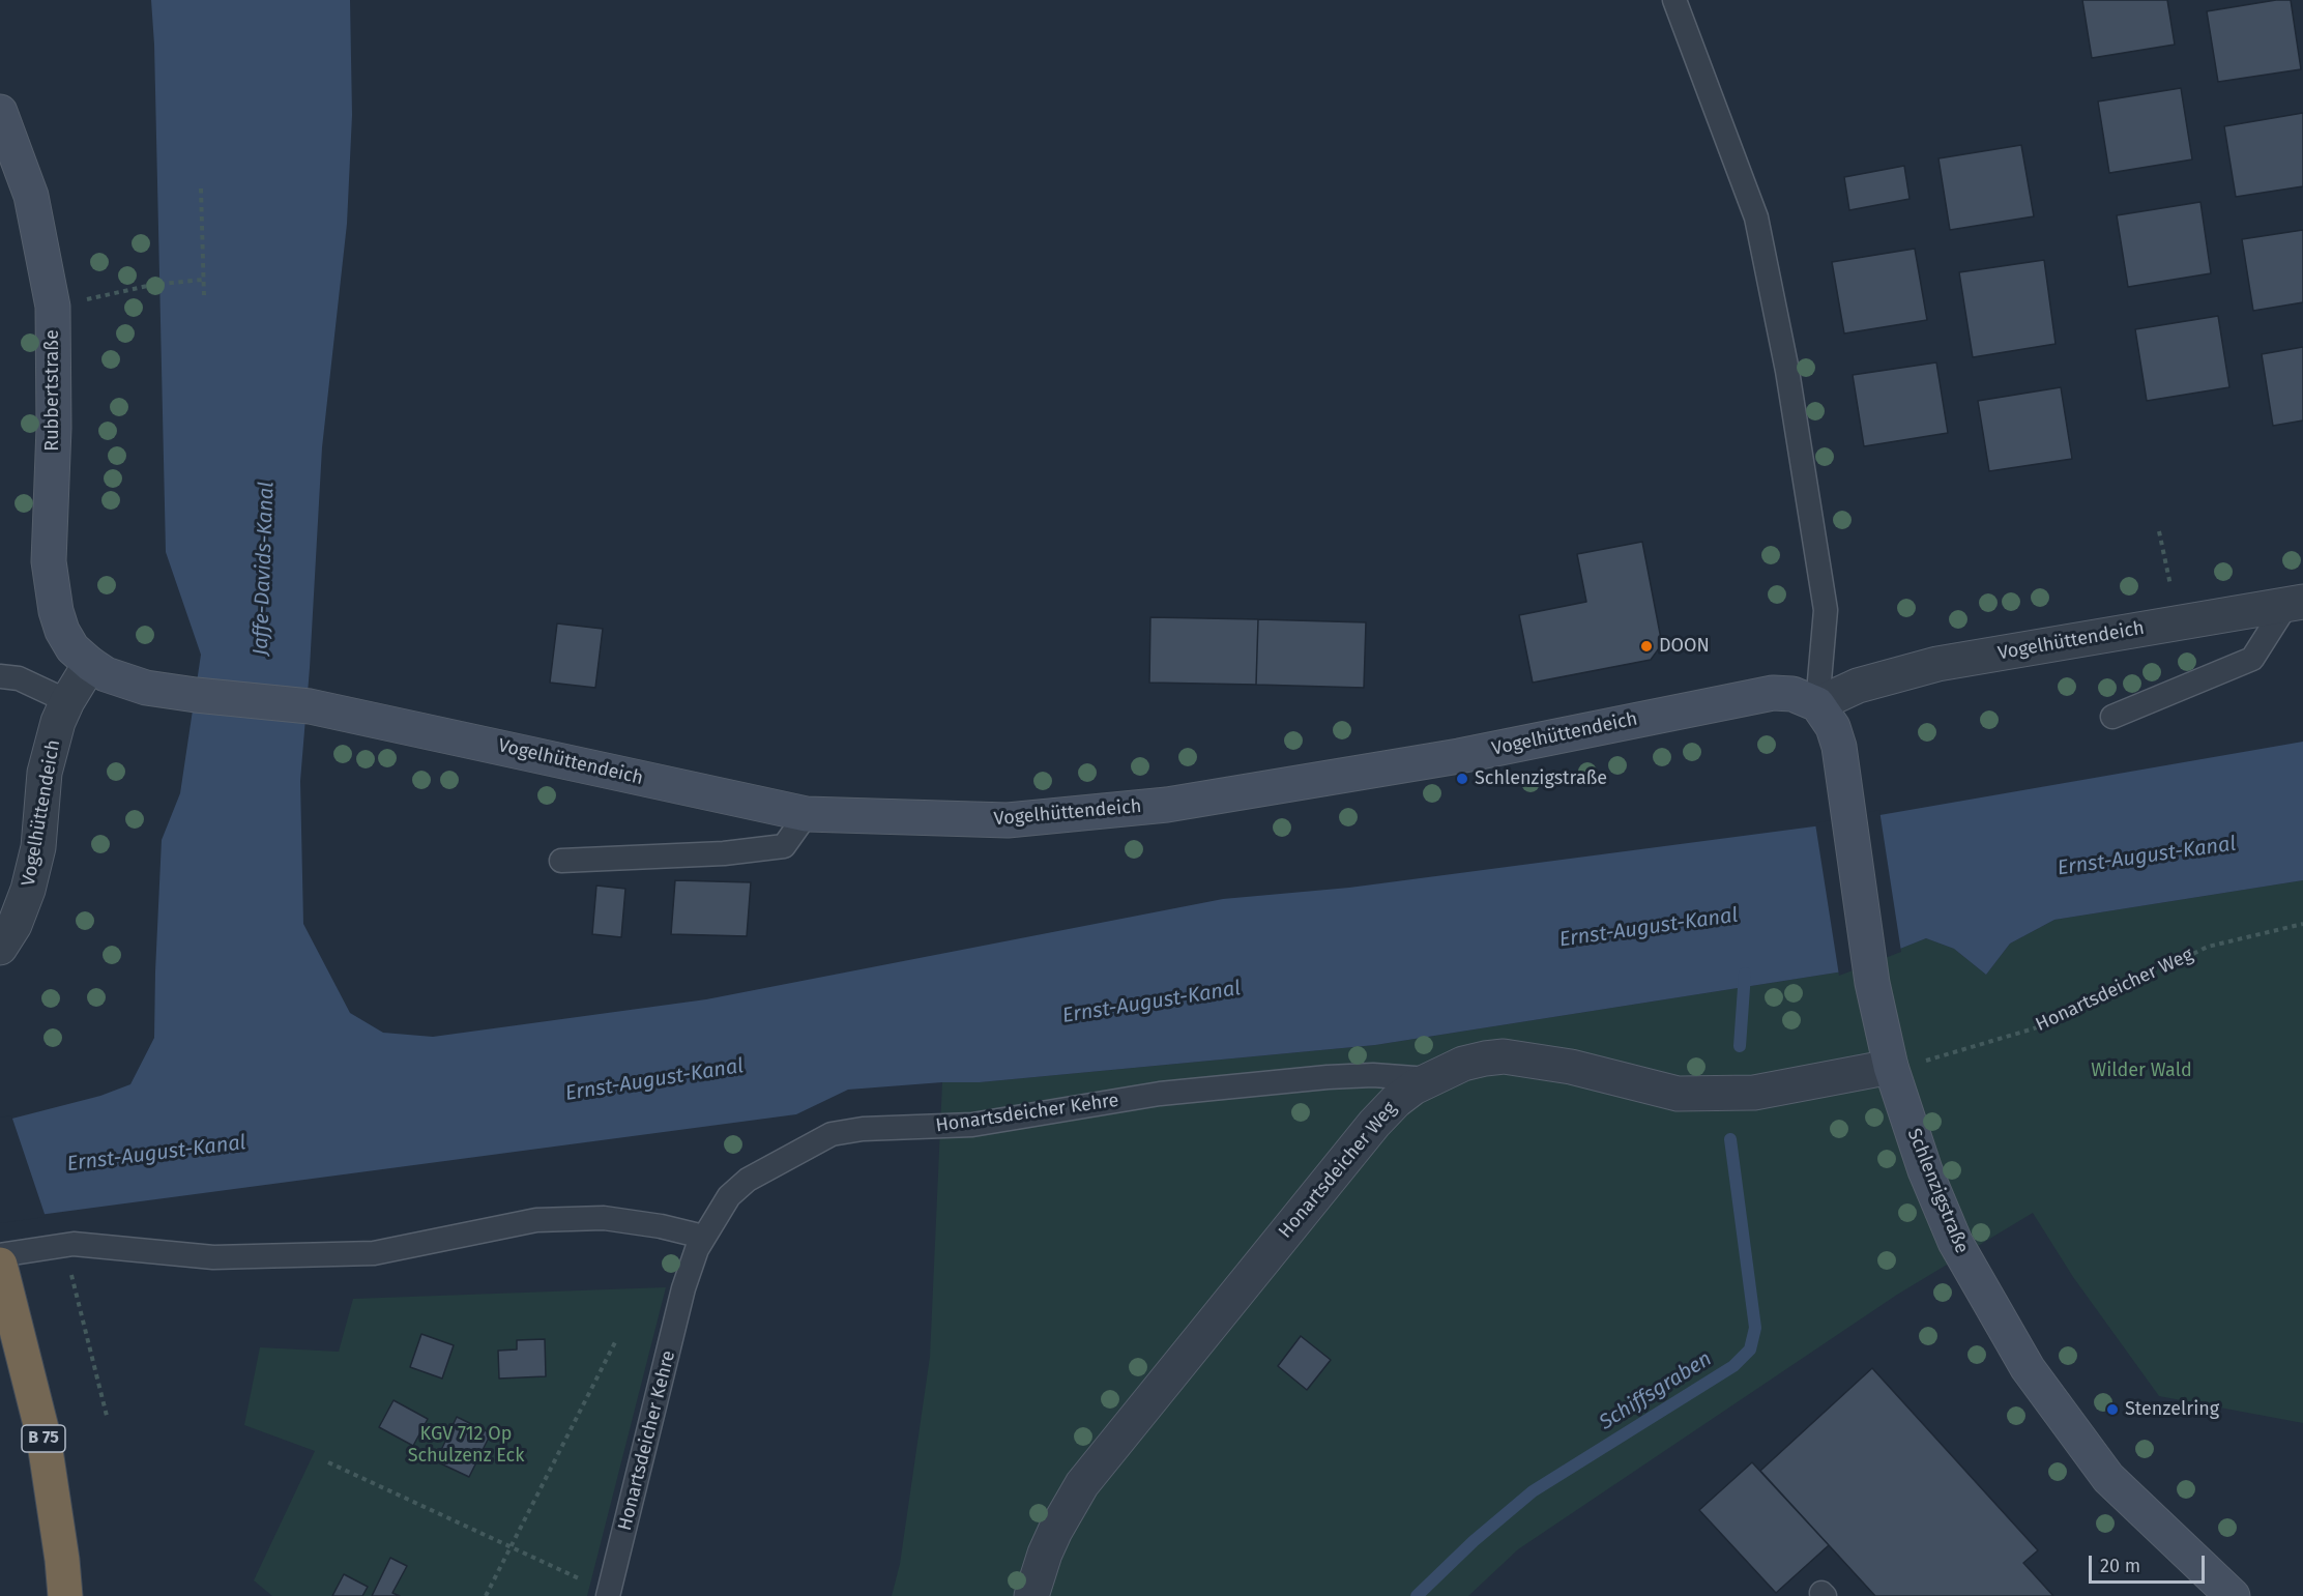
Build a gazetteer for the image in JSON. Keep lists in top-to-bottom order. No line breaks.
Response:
{"streets":{"highway":["B 75"],"street":["Rubbertstraße","Vogelhüttendeich","Honartsdeicher Weg","Schlenzigstraße"],"lane":["Honartsdeicher Kehre"]},"crossings":[["Rubbertstraße","Vogelhüttendeich"],["Vogelhüttendeich","Schlenzigstraße"],["Honartsdeicher Weg","Honartsdeicher Kehre"],["Honartsdeicher Weg","Schlenzigstraße"]],"water":["Jaffe-Davids-Kanal","Ernst-August-Kanal","Schiffsgraben"],"parks":["Wilder Wald","KGV 712 Op Schulzenz Eck"],"places":["DOON","Schlenzigstraße","Stenzelring"],"scale_bar":"20 m"}
